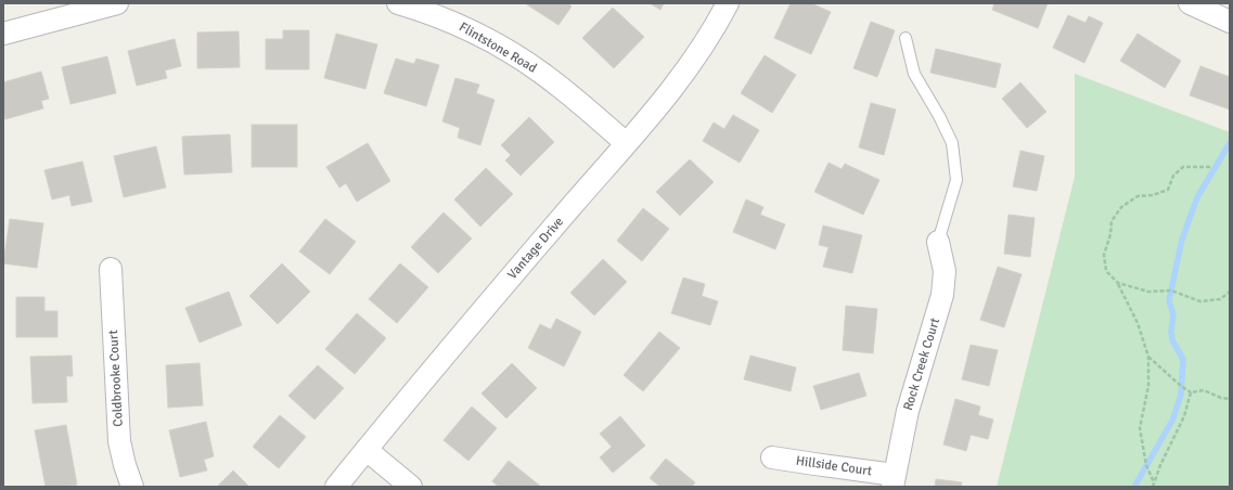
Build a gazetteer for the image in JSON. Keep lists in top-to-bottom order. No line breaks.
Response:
{"streets":{"street":["Flintstone Road","Vantage Drive","Rock Creek Court","Coldbrooke Court","Hillside Court"]},"crossings":[["Flintstone Road","Vantage Drive"],["Rock Creek Court","Hillside Court"]]}
